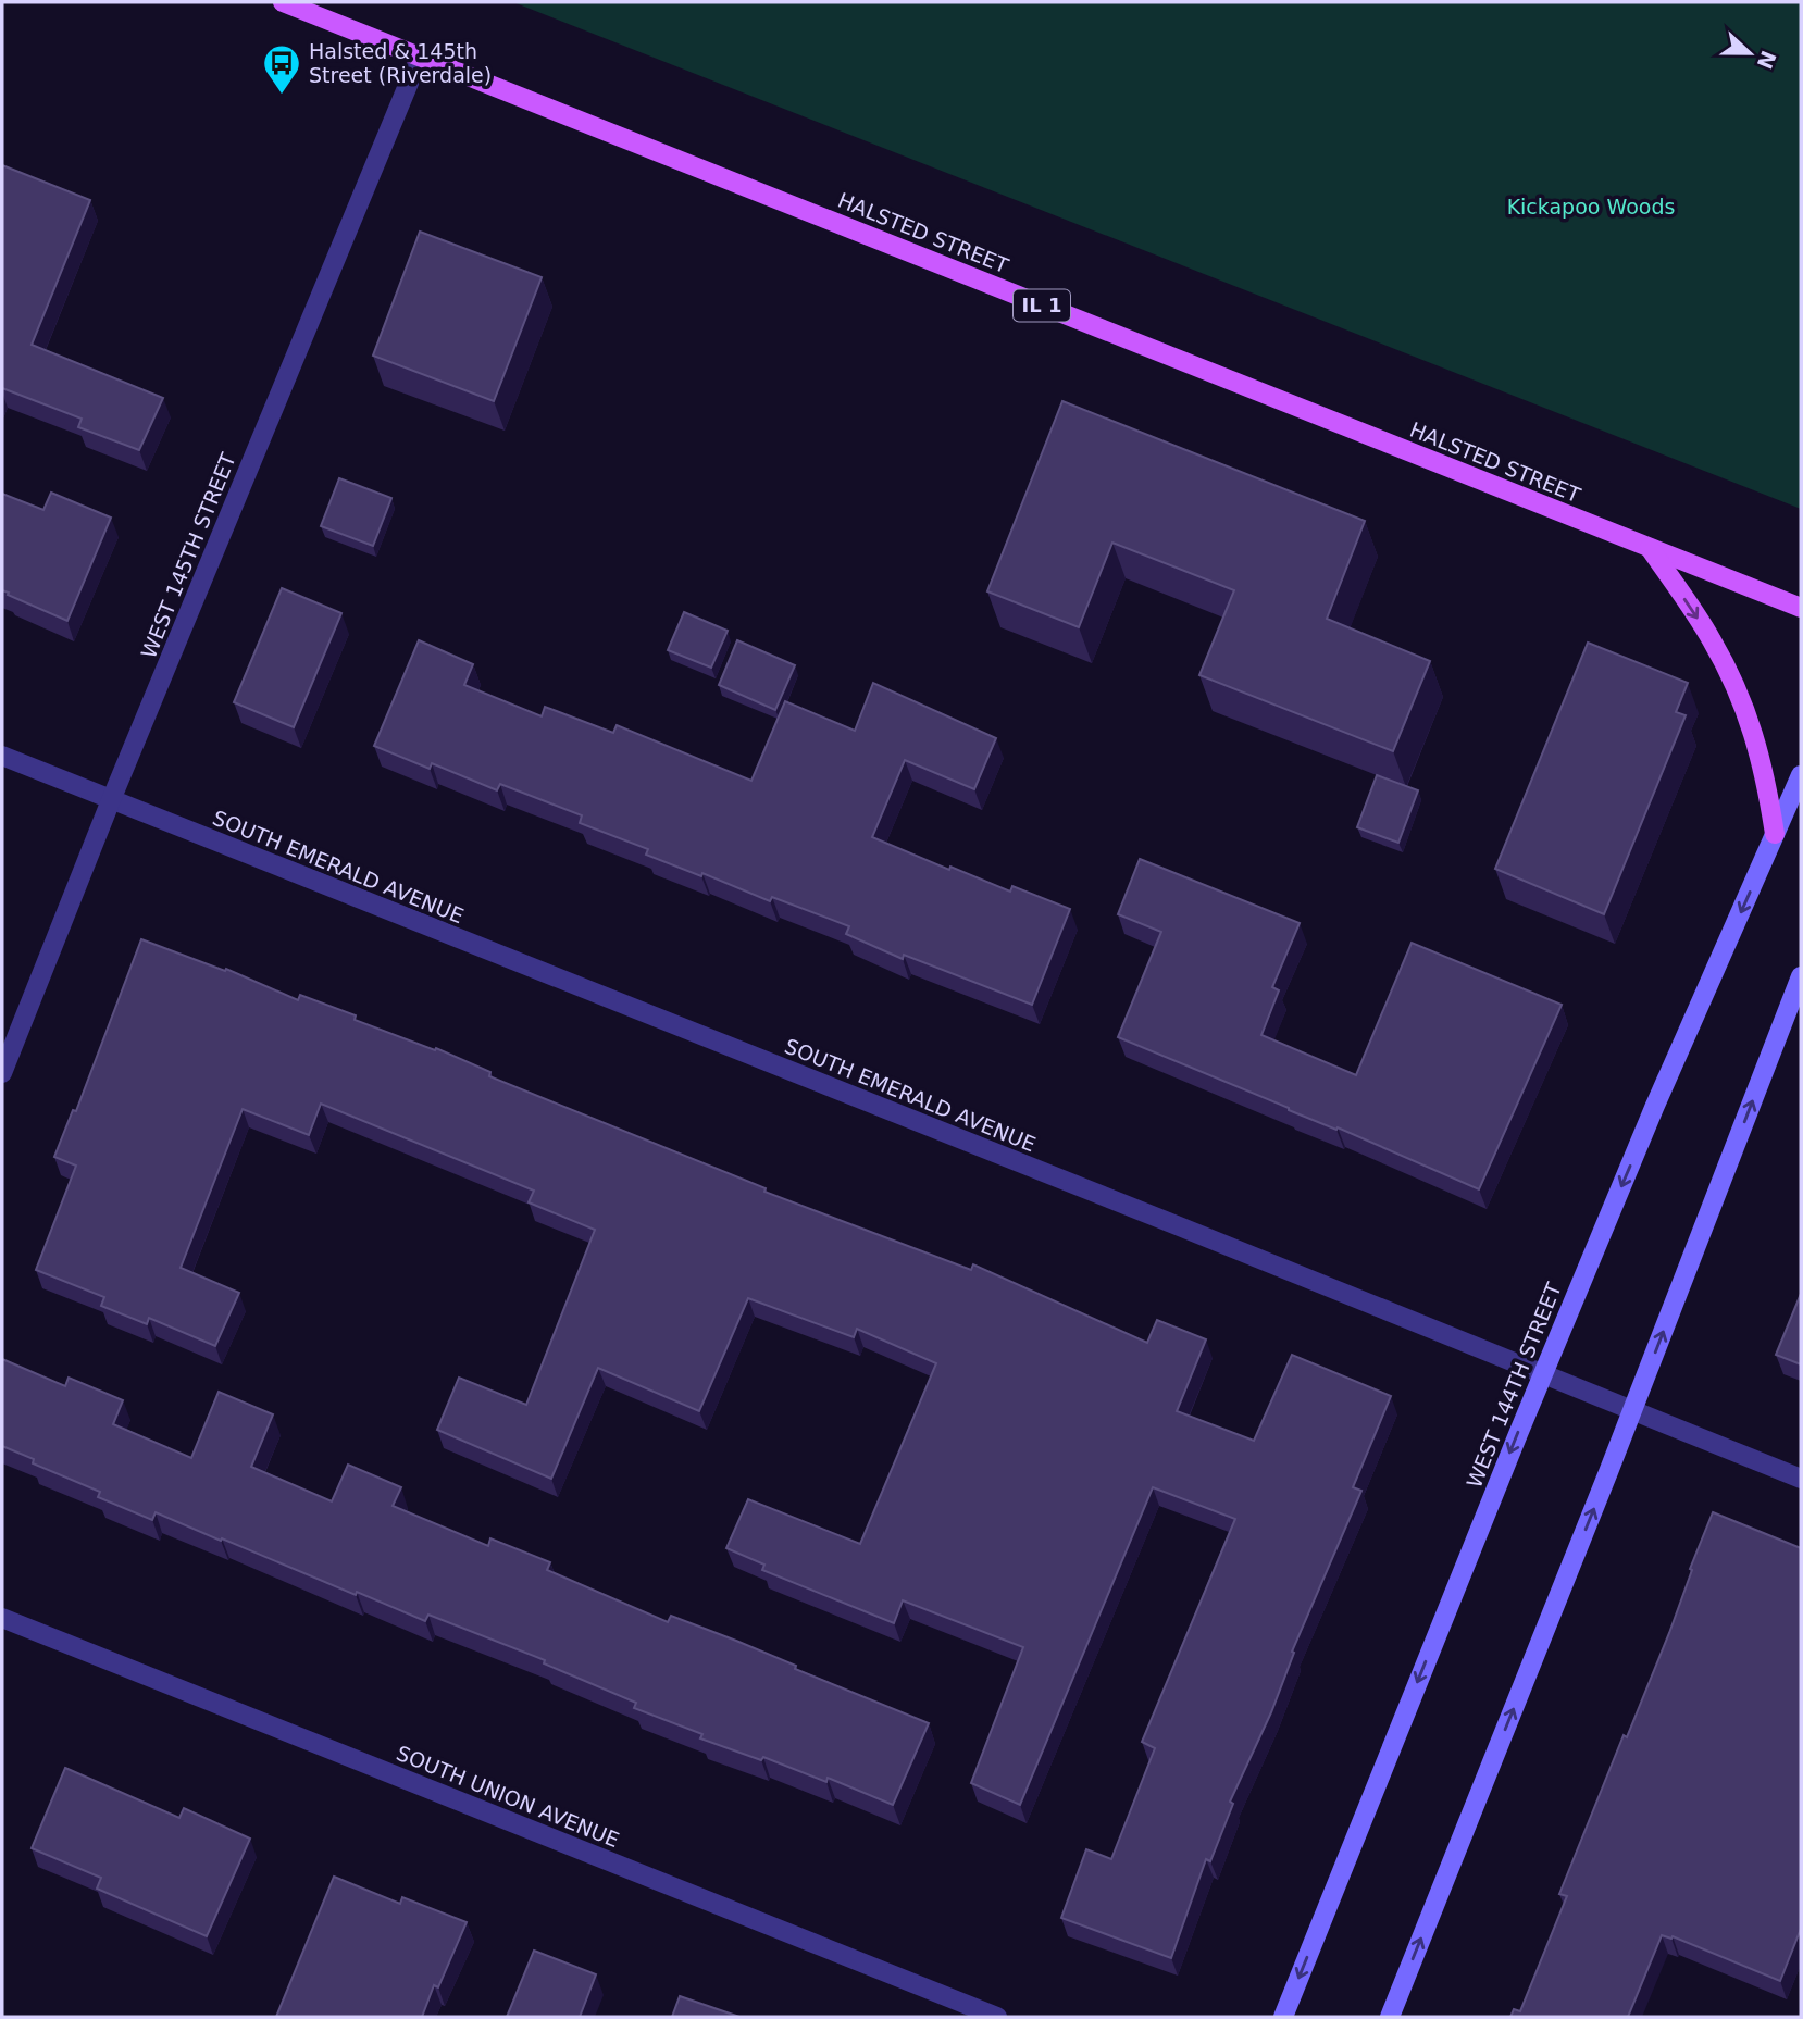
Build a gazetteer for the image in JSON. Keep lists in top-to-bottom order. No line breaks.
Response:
{"streets":{"main road":["HALSTED STREET","IL 1"],"street":["WEST 145TH STREET","SOUTH EMERALD AVENUE","WEST 144TH STREET","SOUTH UNION AVENUE"]},"crossings":[["HALSTED STREET","WEST 145TH STREET"],["WEST 145TH STREET","SOUTH EMERALD AVENUE"],["SOUTH EMERALD AVENUE","WEST 144TH STREET"]],"parks":["Kickapoo Woods"],"places":{"bus stop":["Halsted & 145th Street (Riverdale)"]},"north":"right"}
